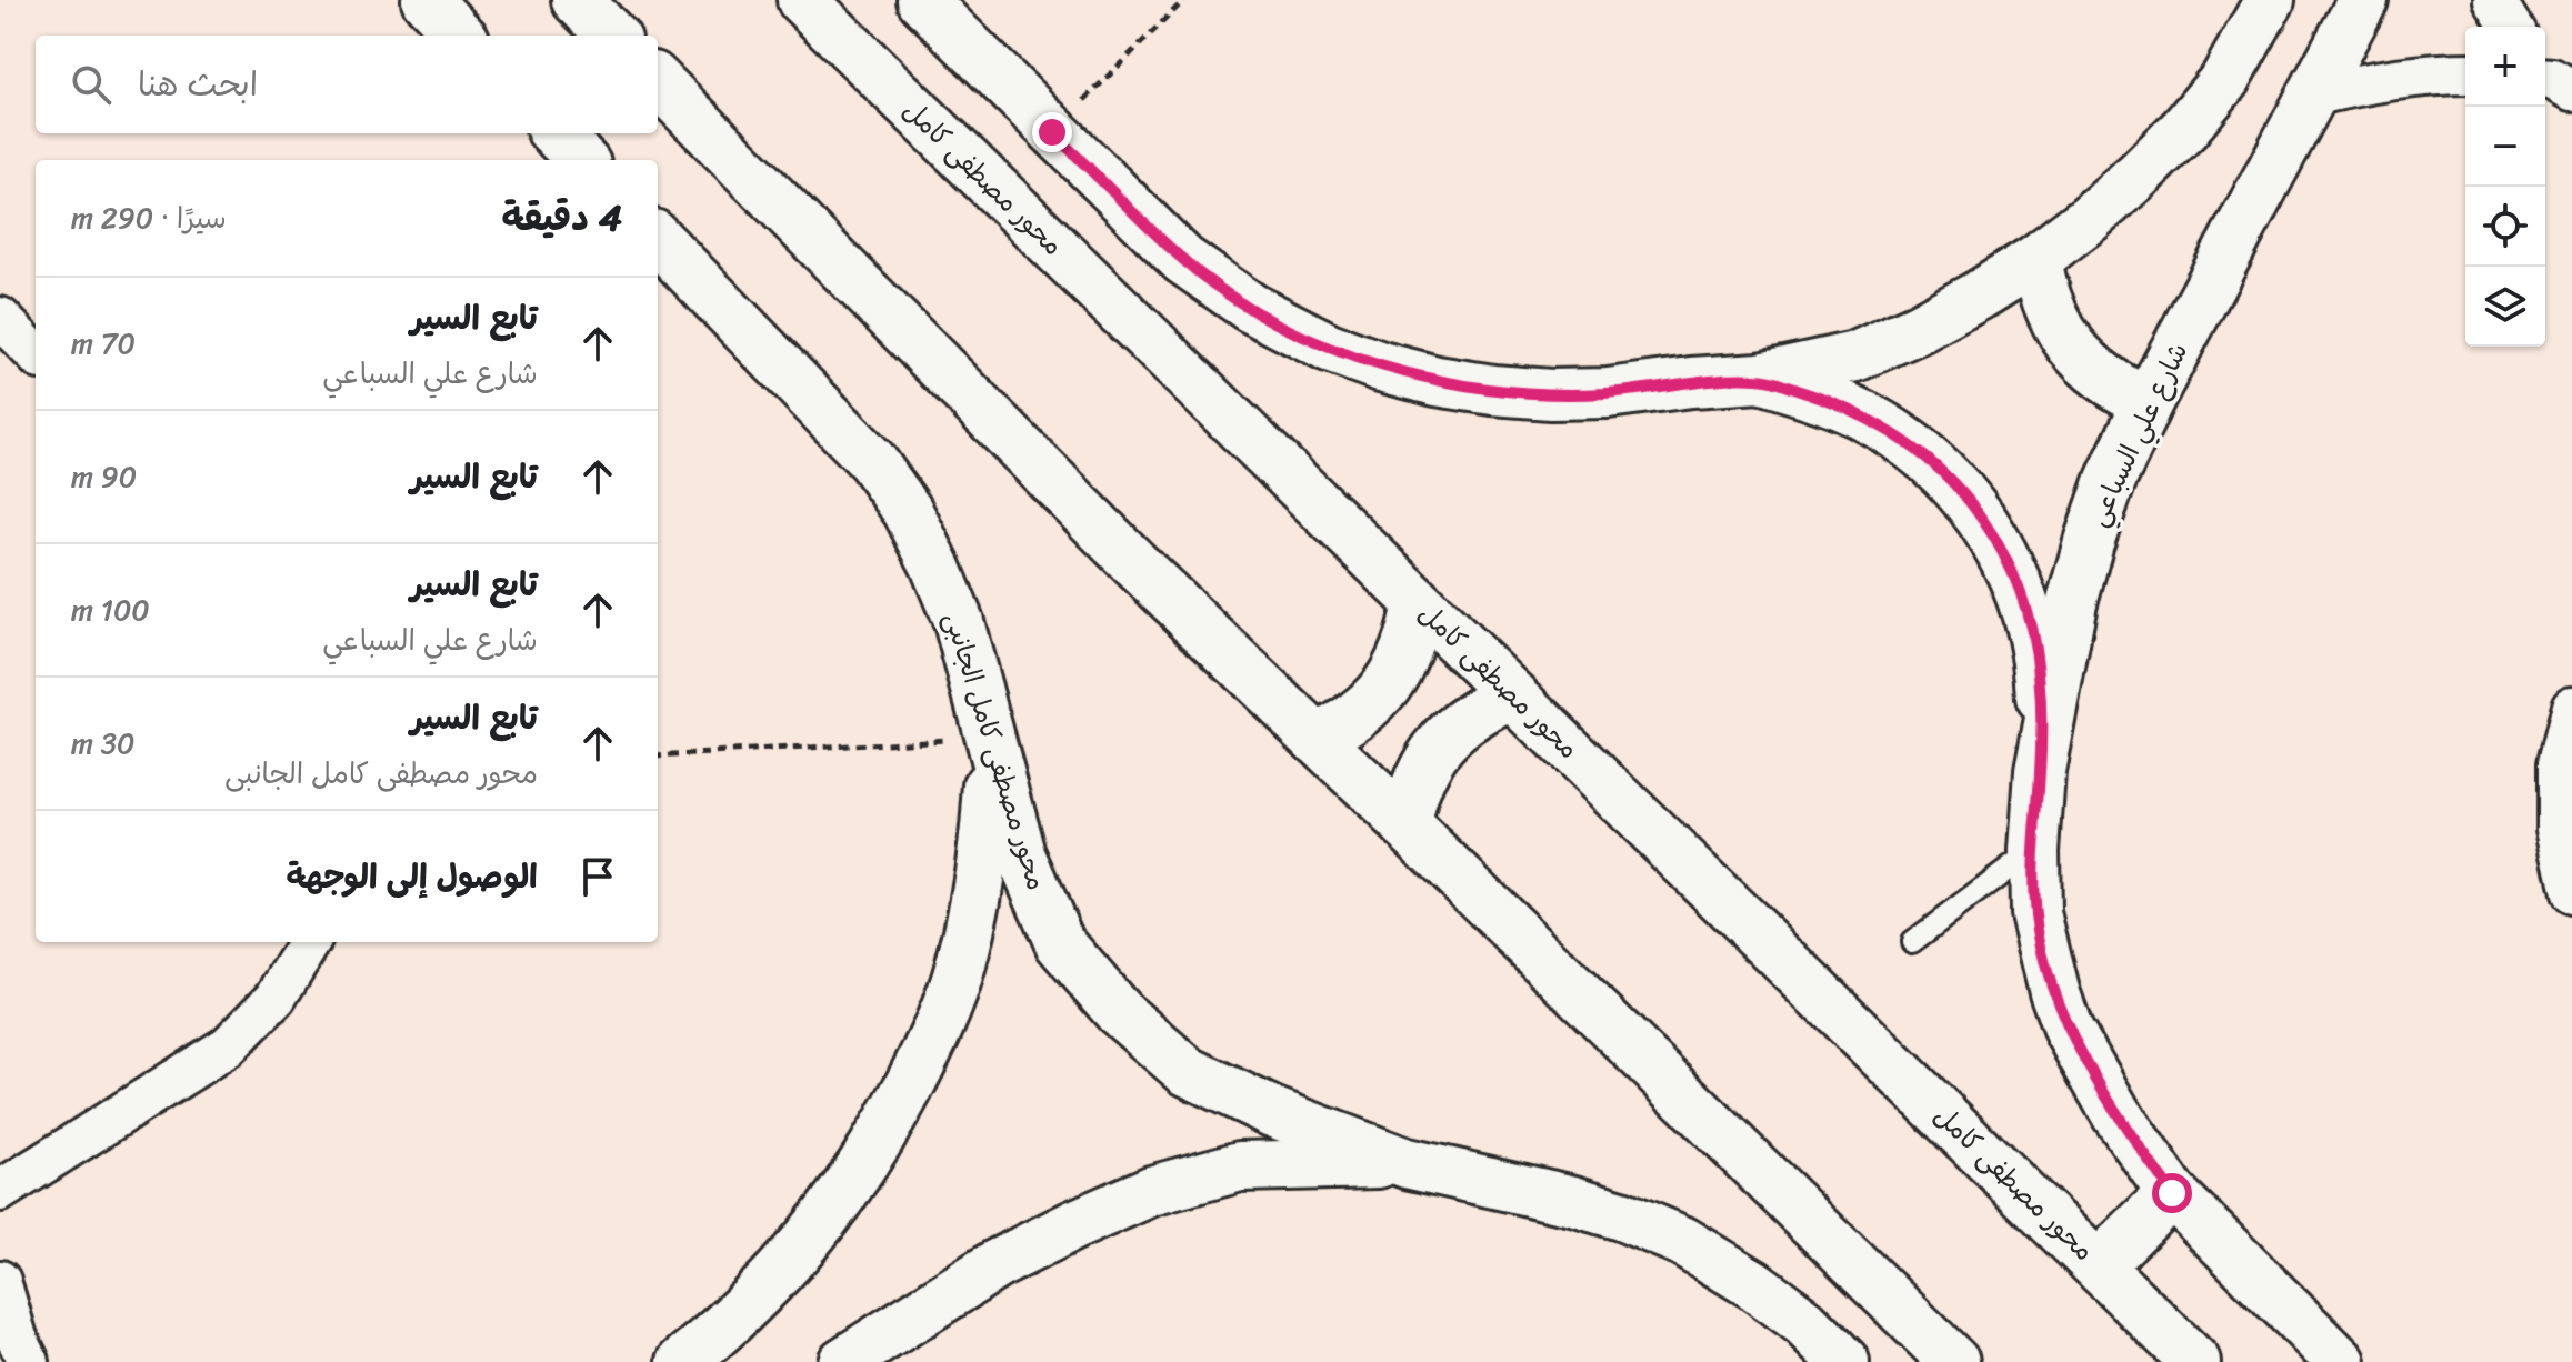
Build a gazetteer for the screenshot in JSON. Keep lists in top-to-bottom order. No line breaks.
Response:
{"streets":{"street":["محور مصطفى كامل","شارع علي السباعي","محور مصطفى كامل الجانبى"]},"page":{"map_buttons":["+","−"],"search":"ابحث هنا","heading":["4 دقيقة","سيرًا · 290 m"],"list":[["تابع السير","شارع علي السباعي","70 m"],["تابع السير","90 m"],["تابع السير","شارع علي السباعي","100 m"],["تابع السير","محور مصطفى كامل الجانبى","30 m"],"الوصول إلى الوجهة"]}}
